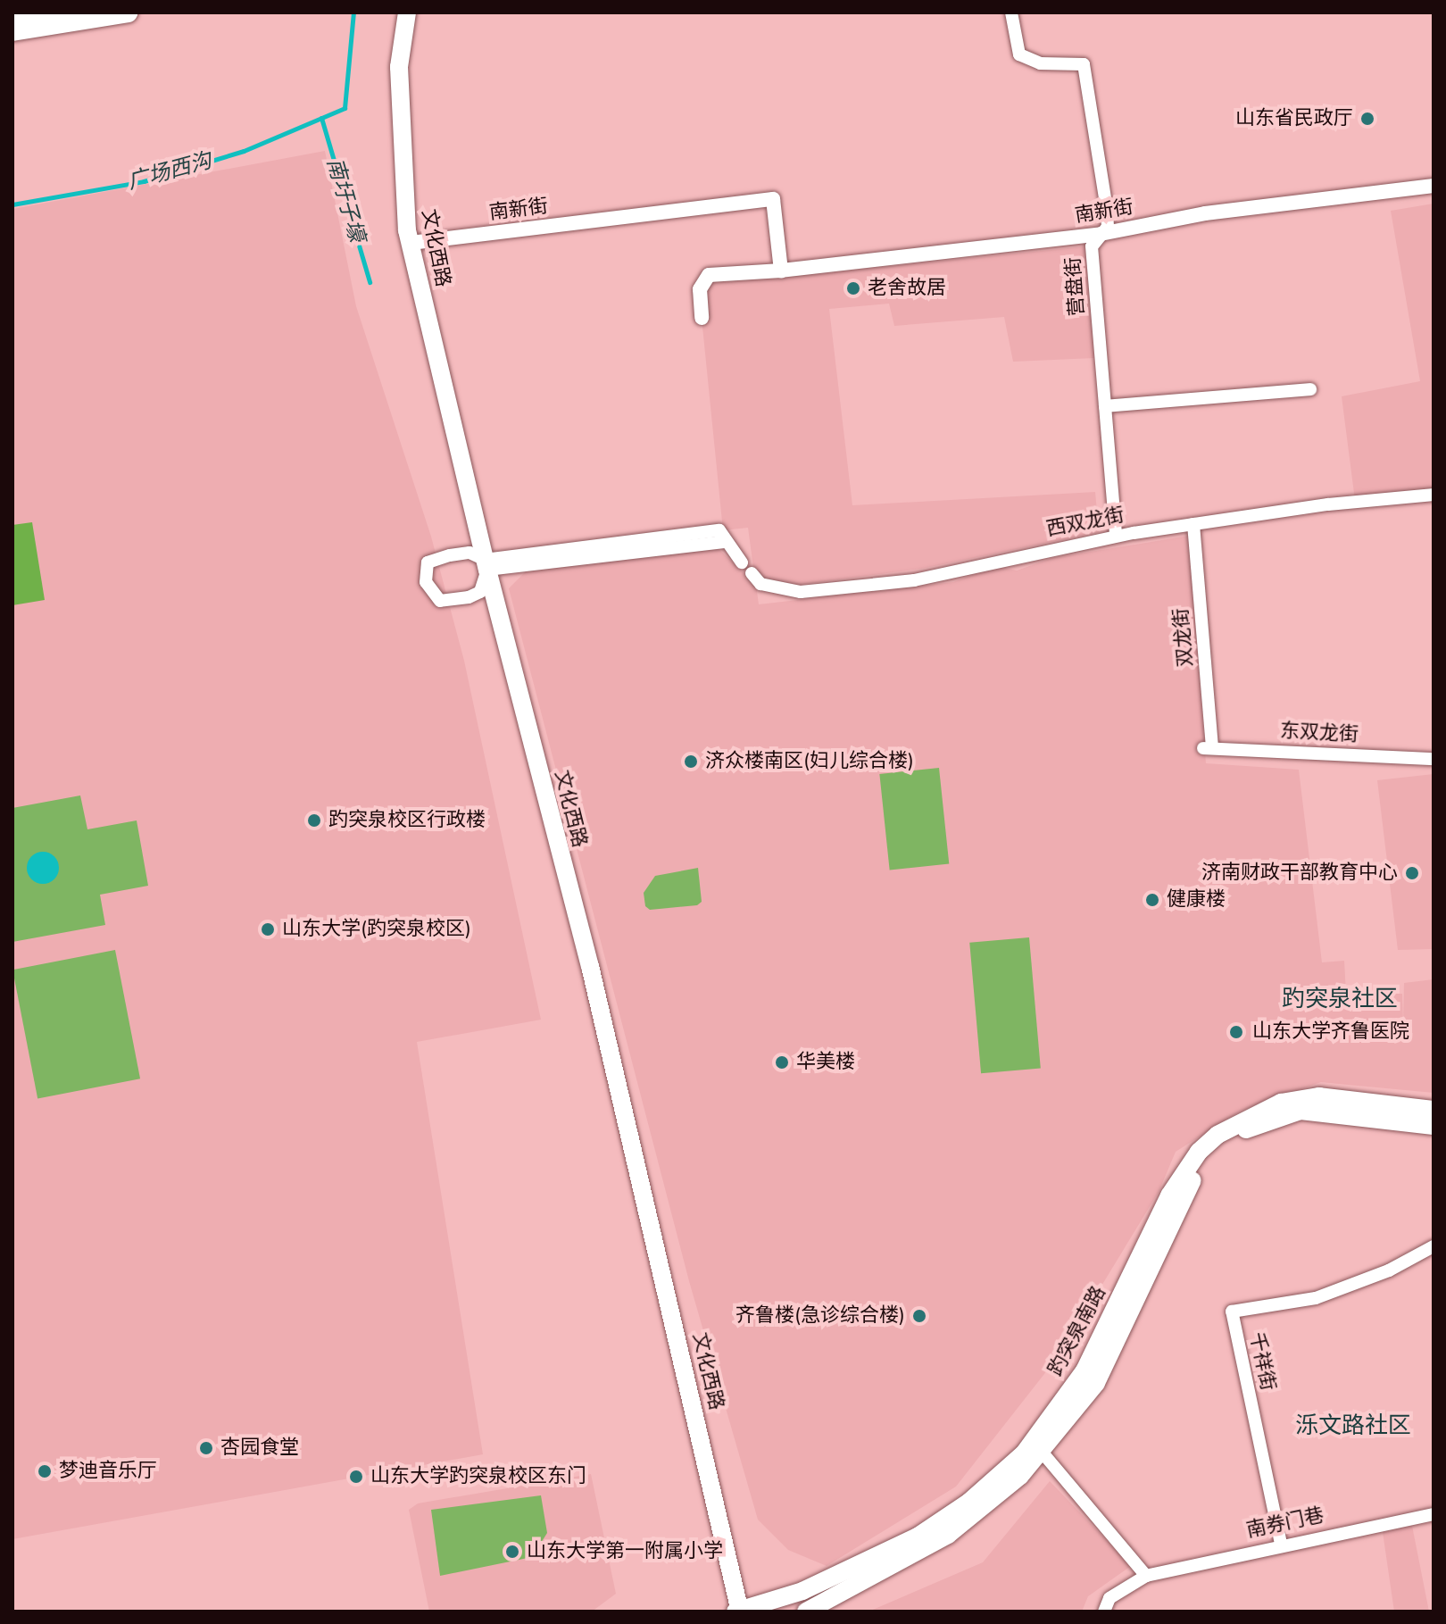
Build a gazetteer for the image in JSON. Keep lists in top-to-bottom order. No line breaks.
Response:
{"streets":{"main road":["文化西路","趵突泉南路"],"street":["南新街","营盘街","西双龙街","双龙街","东双龙街","千祥街","南券门巷"]},"crossings":[["南新街","文化西路"],["南新街","营盘街"],["文化西路","西双龙街"],["文化西路","趵突泉南路"],["营盘街","西双龙街"],["西双龙街","双龙街"],["双龙街","东双龙街"],["千祥街","南券门巷"]],"districts":["趵突泉社区","泺文路社区"],"water":["广场西沟","南圩子壕"],"places":["山东省民政厅","老舍故居","济众楼南区(妇儿综合楼)","趵突泉校区行政楼","济南财政干部教育中心","健康楼","山东大学(趵突泉校区)","山东大学齐鲁医院","华美楼","齐鲁楼(急诊综合楼)","杏园食堂","梦迪音乐厅","山东大学趵突泉校区东门","山东大学第一附属小学"]}
